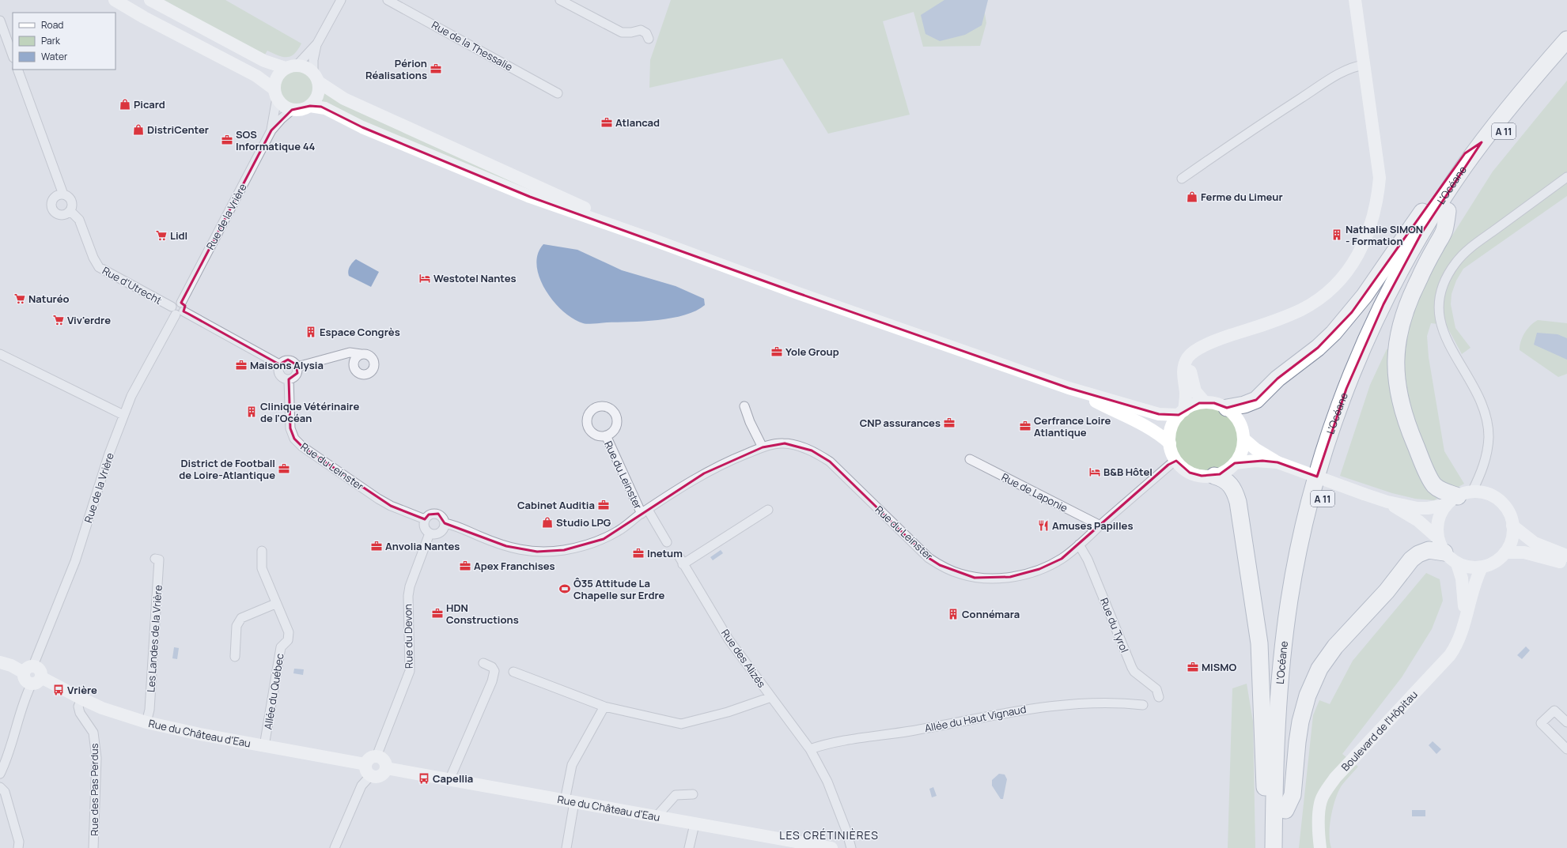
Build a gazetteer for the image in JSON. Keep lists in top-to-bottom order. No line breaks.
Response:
{"streets":{"highway":["A 11","L’Océane"],"main road":["Boulevard de l'Hôpitau","Rue du Château d'Eau"],"street":["Rue de la Thessalie","Rue de la Vrière","Rue d'Utrecht","Rue du Leinster","Rue de Laponie","Rue du Tyrol","Rue du Devon","Les Landes de la Vrière","Rue des Alizés","Allée du Québec","Allée du Haut Vignaud","Rue des Pas Perdus"]},"crossings":[["Rue de la Vrière","Rue d'Utrecht"],["Rue du Leinster","Rue de Laponie"],["Rue du Leinster","Rue du Tyrol"],["Rue du Leinster","Rue du Devon"],["Rue du Devon","Rue du Château d'Eau"],["Les Landes de la Vrière","Rue du Château d'Eau"],["Rue des Alizés","Allée du Haut Vignaud"],["Allée du Québec","Rue du Château d'Eau"],["Rue du Château d'Eau","Rue des Pas Perdus"]],"districts":["LES CRÉTINIÈRES"],"places":{"office":["Périon Réalisations","Atlancad","SOS Informatique 44","Yole Group","Maisons Alysia","CNP assurances","Cerfrance Loire Atlantique","District de Football de Loire-Atlantique","Cabinet Auditia","Anvolia Nantes","Inetum","Apex Franchises","HDN Constructions","MISMO"],"shop":["Picard","DistriCenter","Ferme du Limeur","Studio LPG"],"building":["Nathalie SIMON - Formation","Espace Congrès","Clinique Vétérinaire de l'Océan","Connémara"],"supermarket":["Lidl","Naturéo","Viv'erdre"],"hotel":["Westotel Nantes","B&B Hôtel"],"restaurant":["Amuses Papilles"],"sports":["Ô35 Attitude La Chapelle sur Erdre"],"bus stop":["Vrière","Capellia"]},"legend":["Road","Park","Water"]}
